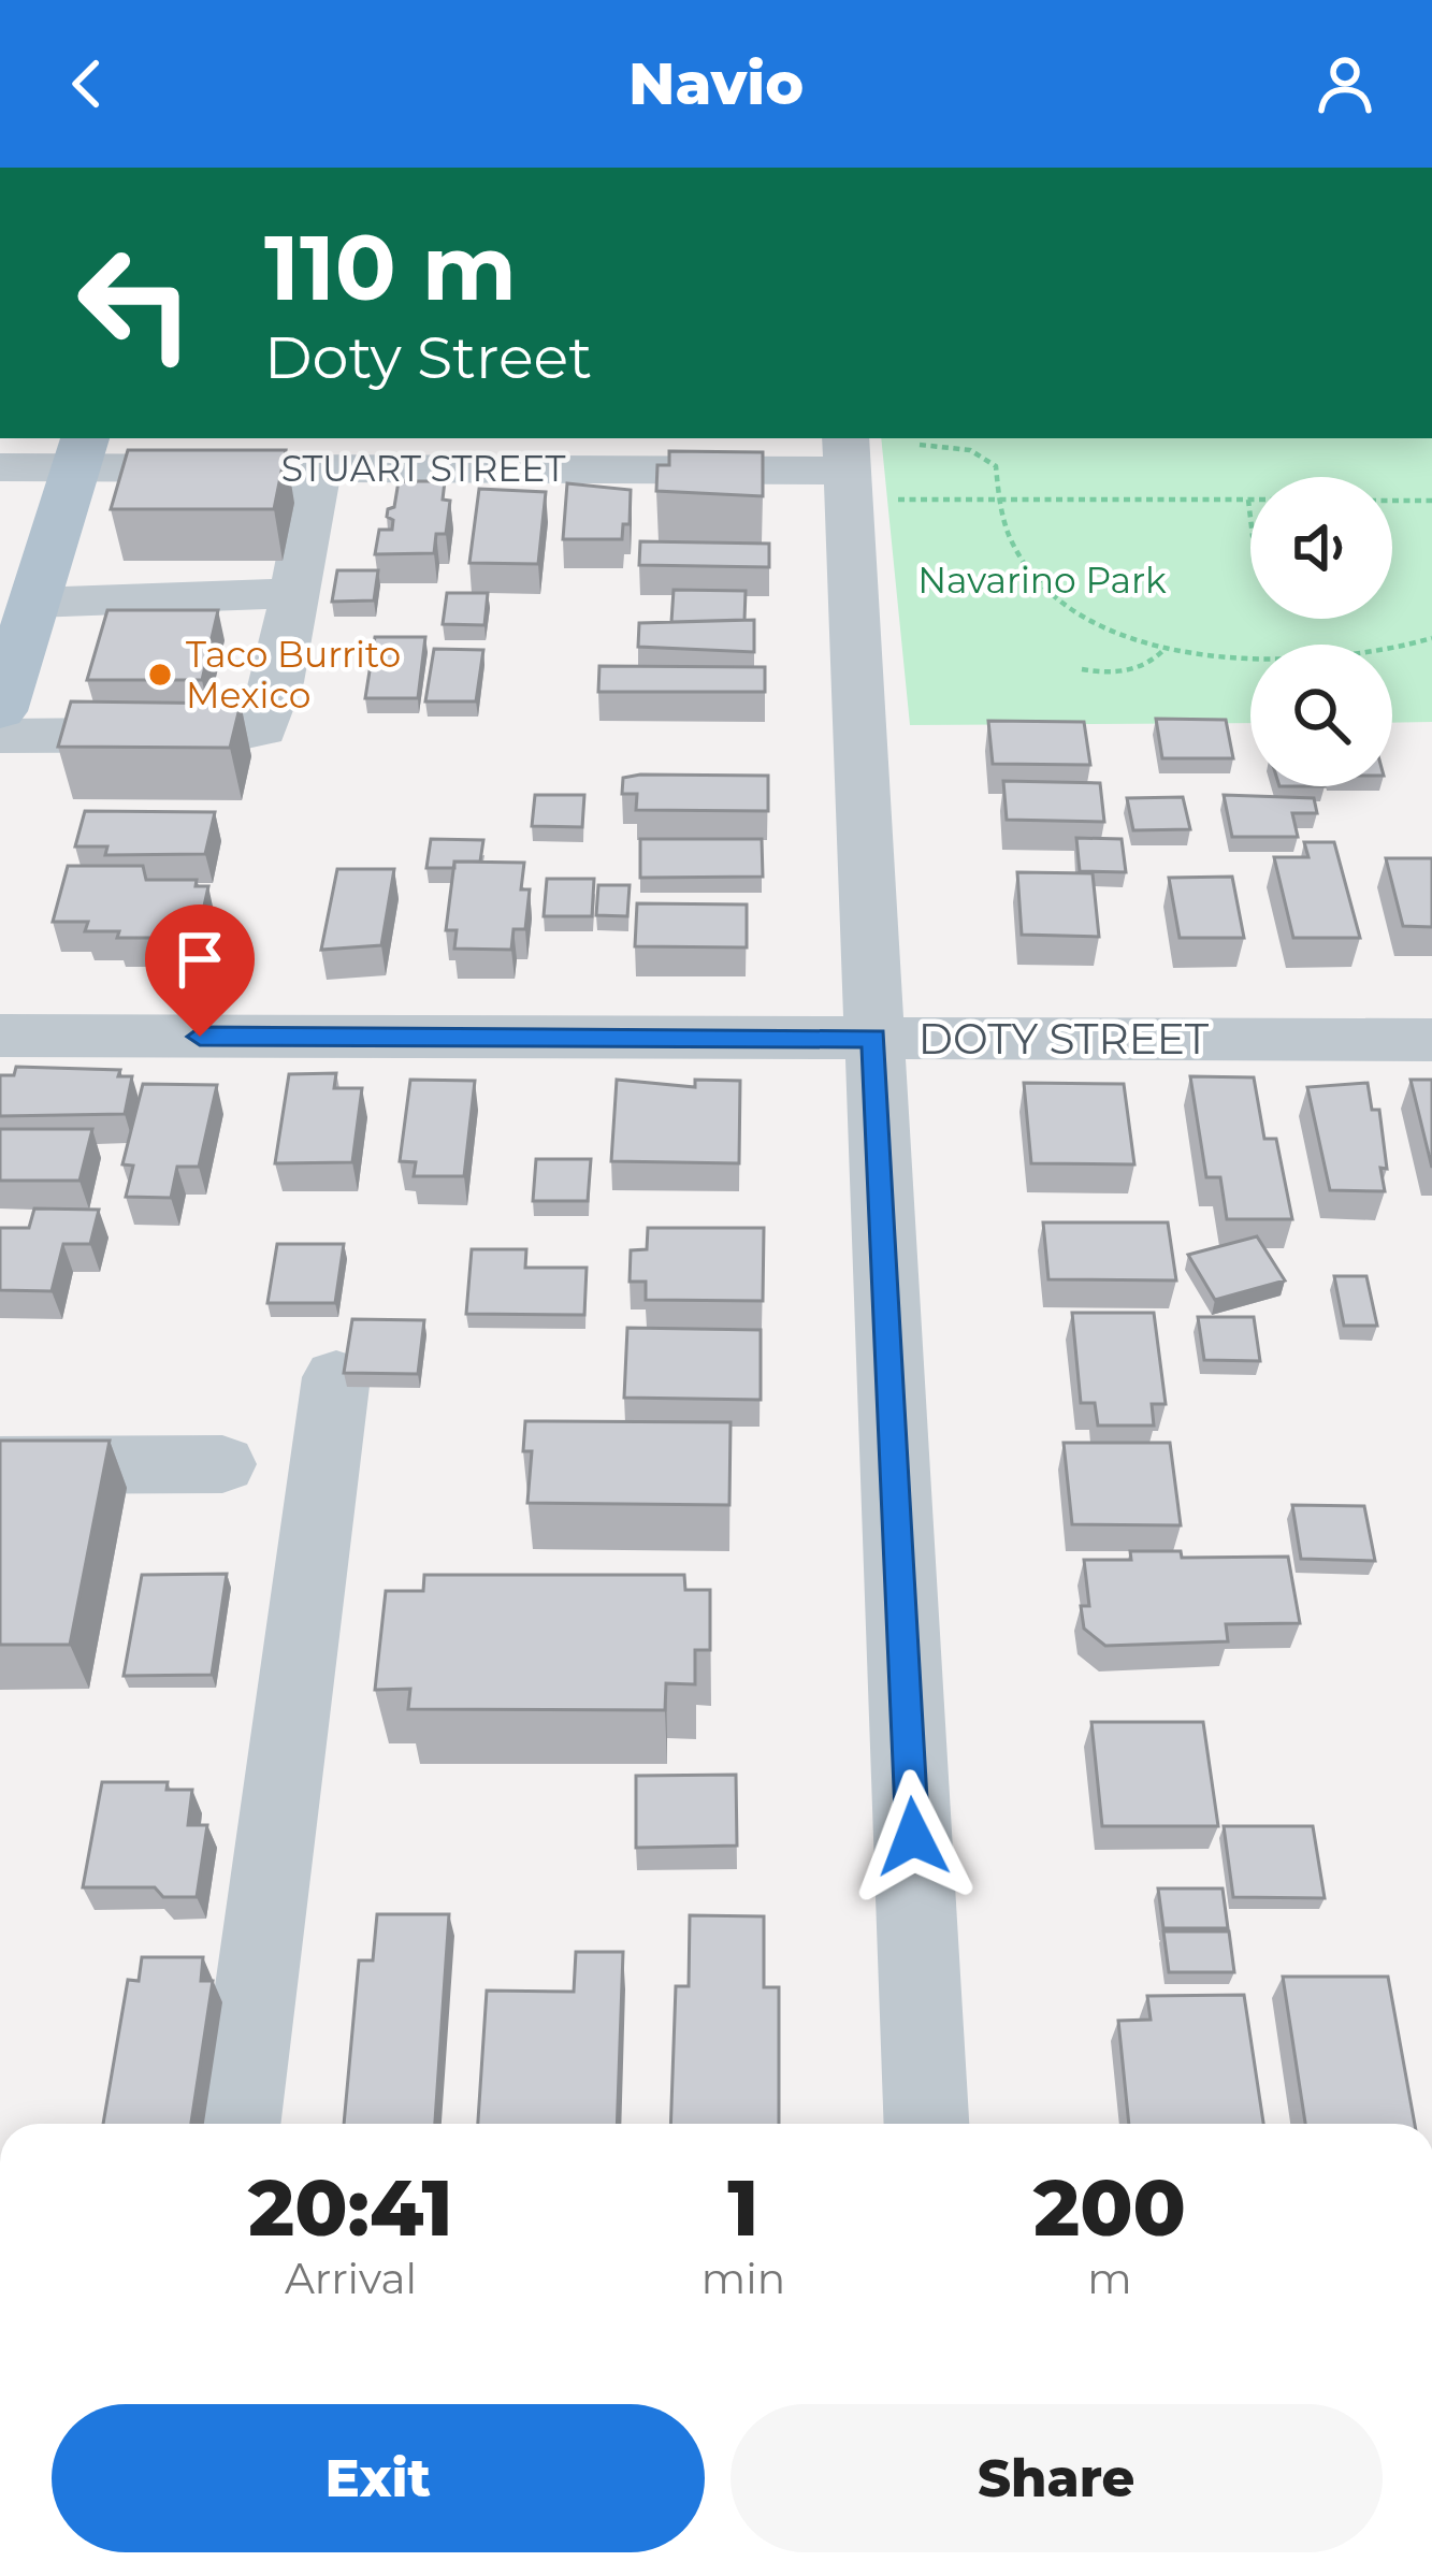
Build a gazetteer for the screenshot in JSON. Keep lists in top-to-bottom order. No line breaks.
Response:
{"streets":{"street":["STUART STREET","DOTY STREET"]},"parks":["Navarino Park"],"places":["Taco Burrito Mexico"],"page":{"header":"Navio","turn":["110 m","Doty Street"],"eta":["20:41","Arrival","1","min","200","m"],"buttons":["Exit","Share"]}}
